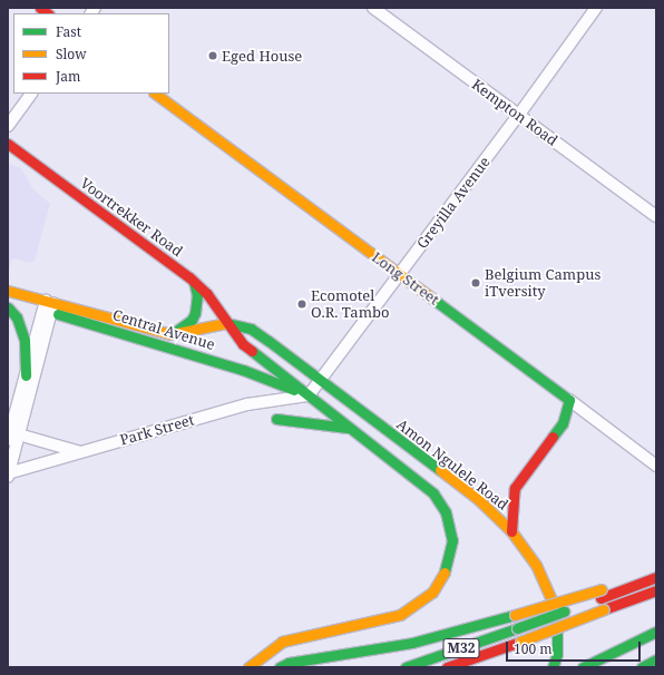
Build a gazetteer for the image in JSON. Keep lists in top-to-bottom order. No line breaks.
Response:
{"streets":{"main road":["Voortrekker Road","Long Street","Central Avenue","Amon Ngulele Road","M32"],"street":["Kempton Road","Greyilla Avenue","Park Street"]},"crossings":[["Kempton Road","Greyilla Avenue"],["Greyilla Avenue","Long Street"],["Greyilla Avenue","Central Avenue"],["Greyilla Avenue","Park Street"],["Greyilla Avenue","Amon Ngulele Road"],["Central Avenue","Park Street"]],"places":["Eged House","Belgium Campus iTversity","Ecomotel O.R. Tambo"],"legend":["Fast","Slow","Jam"],"scale_bar":"100 m"}
